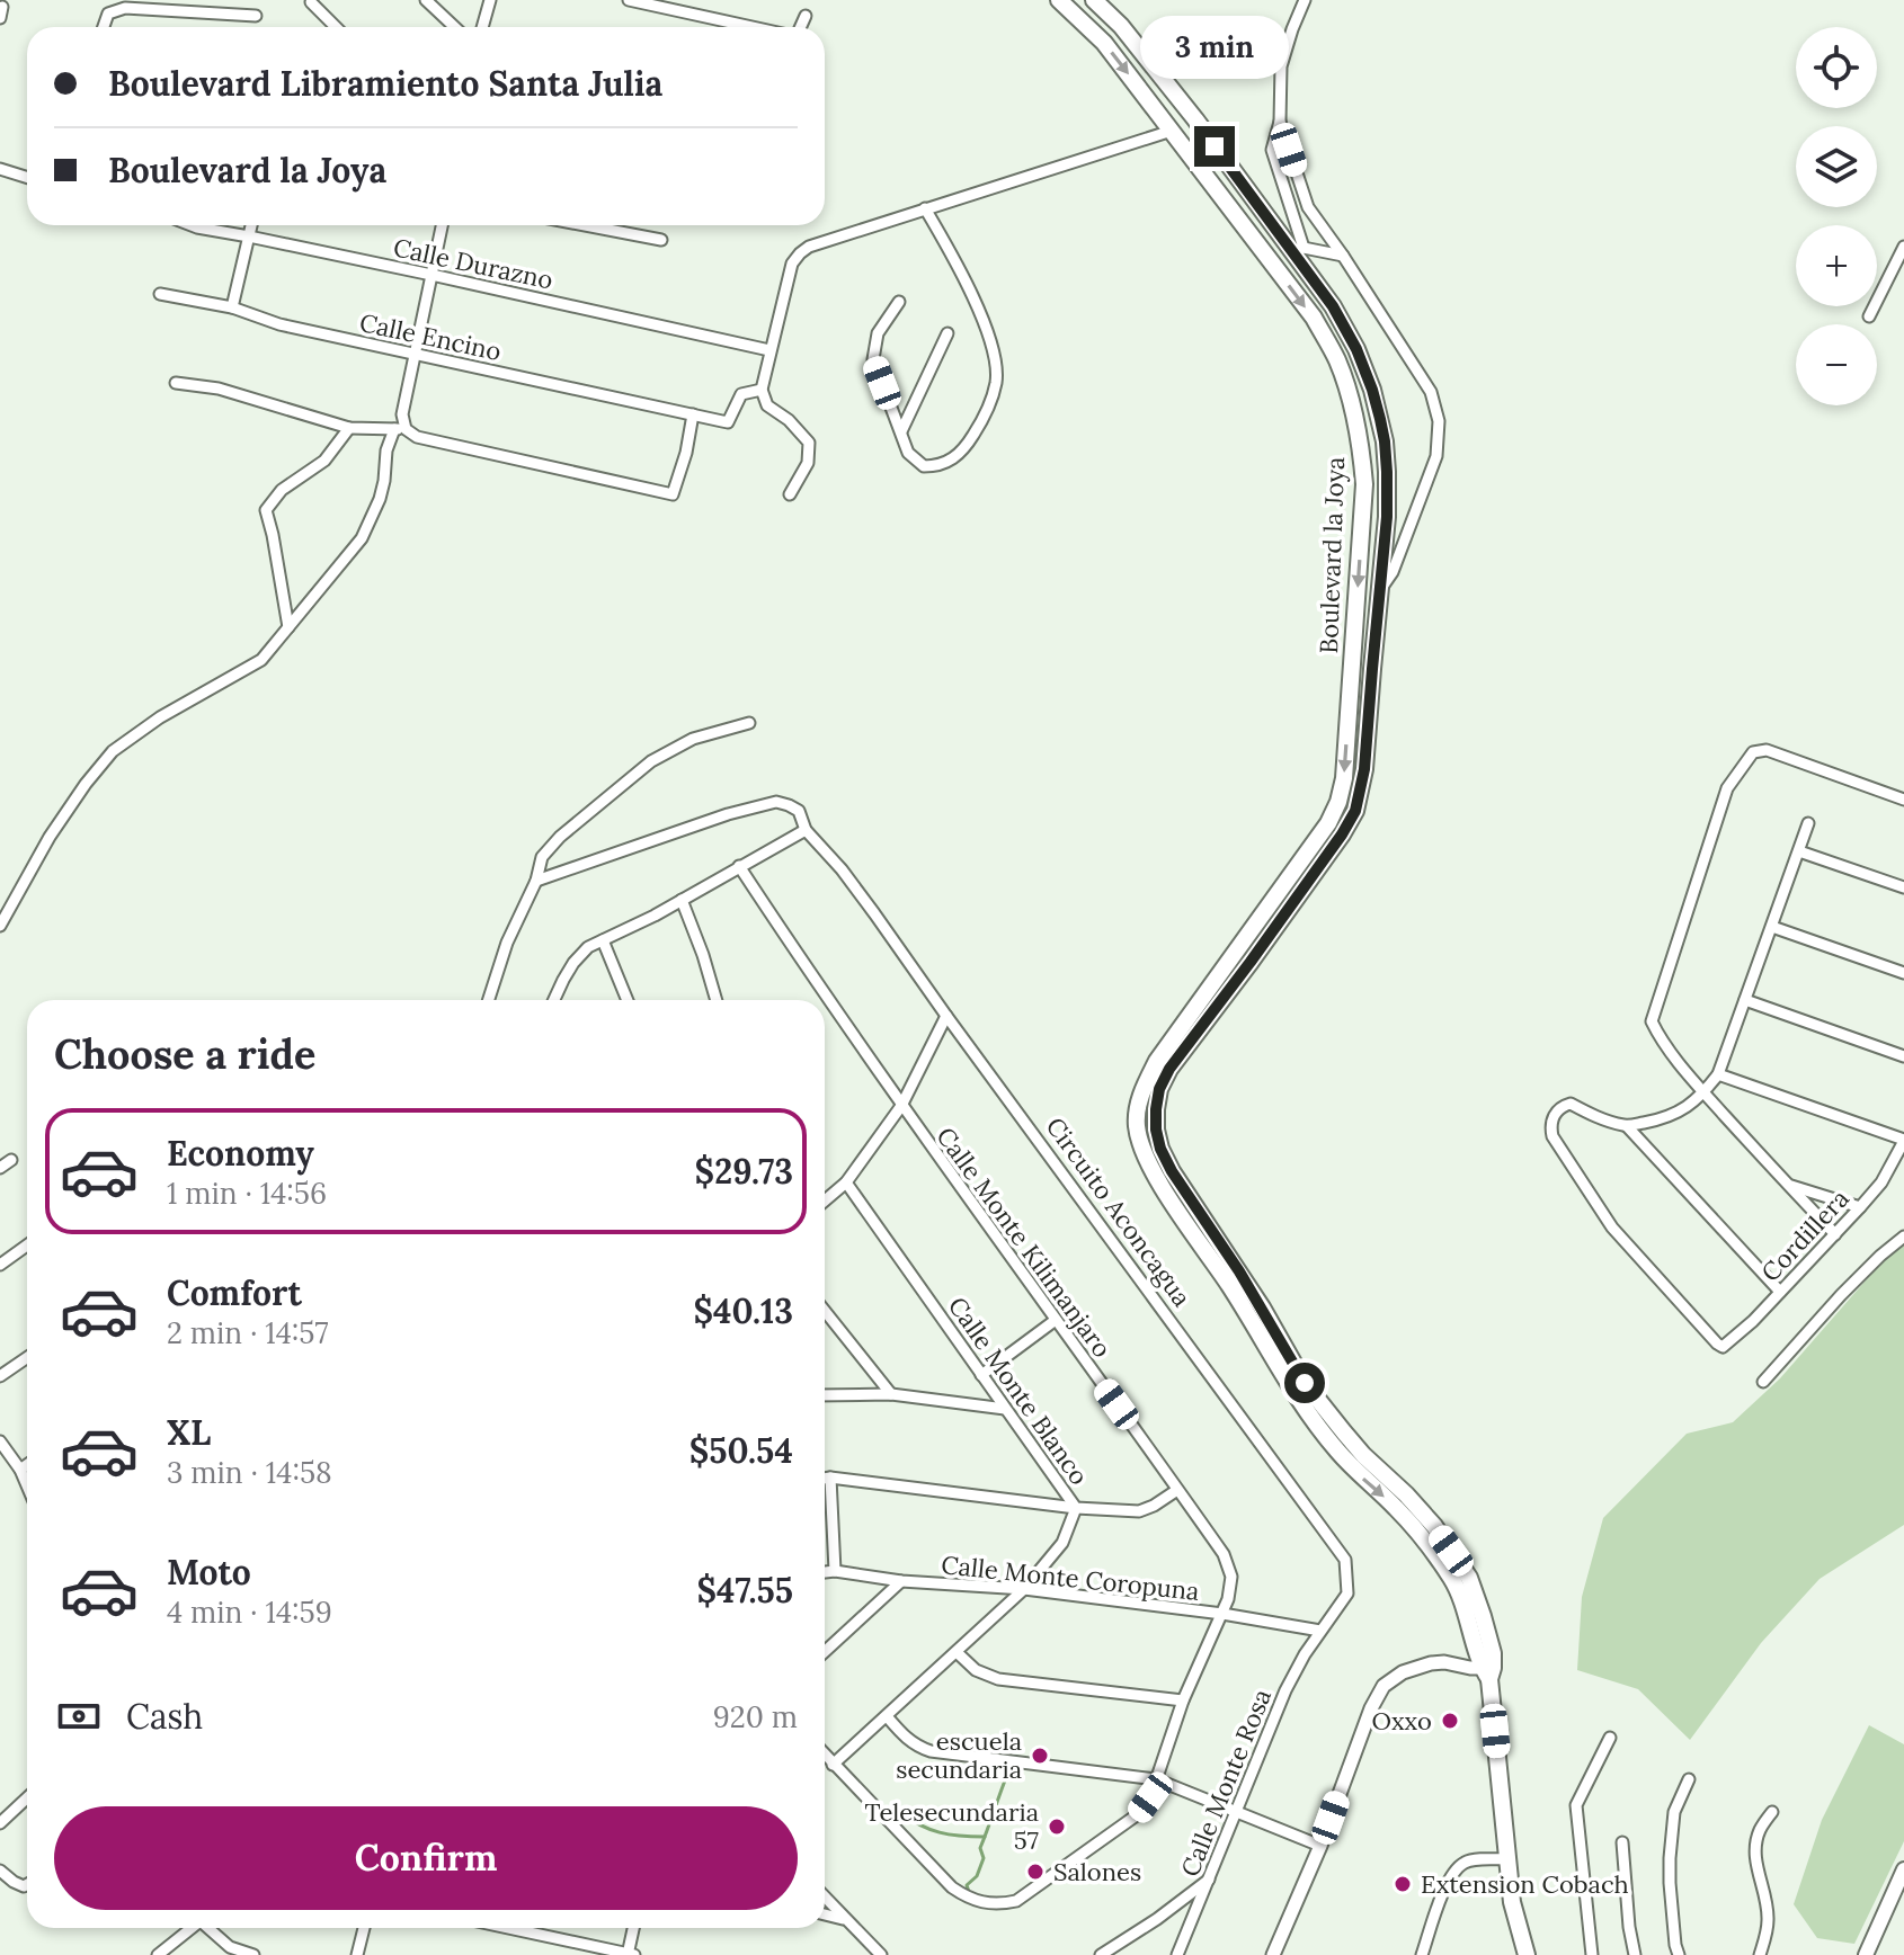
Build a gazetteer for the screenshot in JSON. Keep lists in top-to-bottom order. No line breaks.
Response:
{"streets":{"main road":["Boulevard la Joya"],"street":["Calle Durazno","Calle Encino","Circuito Aconcagua","Cordillera","Calle Monte Kilimanjaro","Calle Monte Blanco","Calle Monte Coropuna","Calle Monte Rosa"]},"crossings":[["Circuito Aconcagua","Calle Monte Coropuna"],["Circuito Aconcagua","Calle Monte Rosa"],["Calle Monte Kilimanjaro","Calle Monte Blanco"],["Calle Monte Kilimanjaro","Calle Monte Coropuna"],["Calle Monte Blanco","Calle Monte Coropuna"],["Calle Monte Coropuna","Calle Monte Rosa"]],"places":["Oxxo","escuela secundaria","Telesecundaria 57","Salones","Extension Cobach"],"page":{"bubble":"3 min","map_buttons":["+","−"],"banner":["Boulevard Libramiento Santa Julia","Boulevard la Joya"],"heading":"Choose a ride","list":[{"name":"Economy","note":"1 min · 14:56","value":"$29.73"},{"name":"Comfort","note":"2 min · 14:57","value":"$40.13"},{"name":"XL","note":"3 min · 14:58","value":"$50.54"},{"name":"Moto","note":"4 min · 14:59","value":"$47.55"}],"pay":["Cash","920 m"],"buttons":"Confirm"}}
